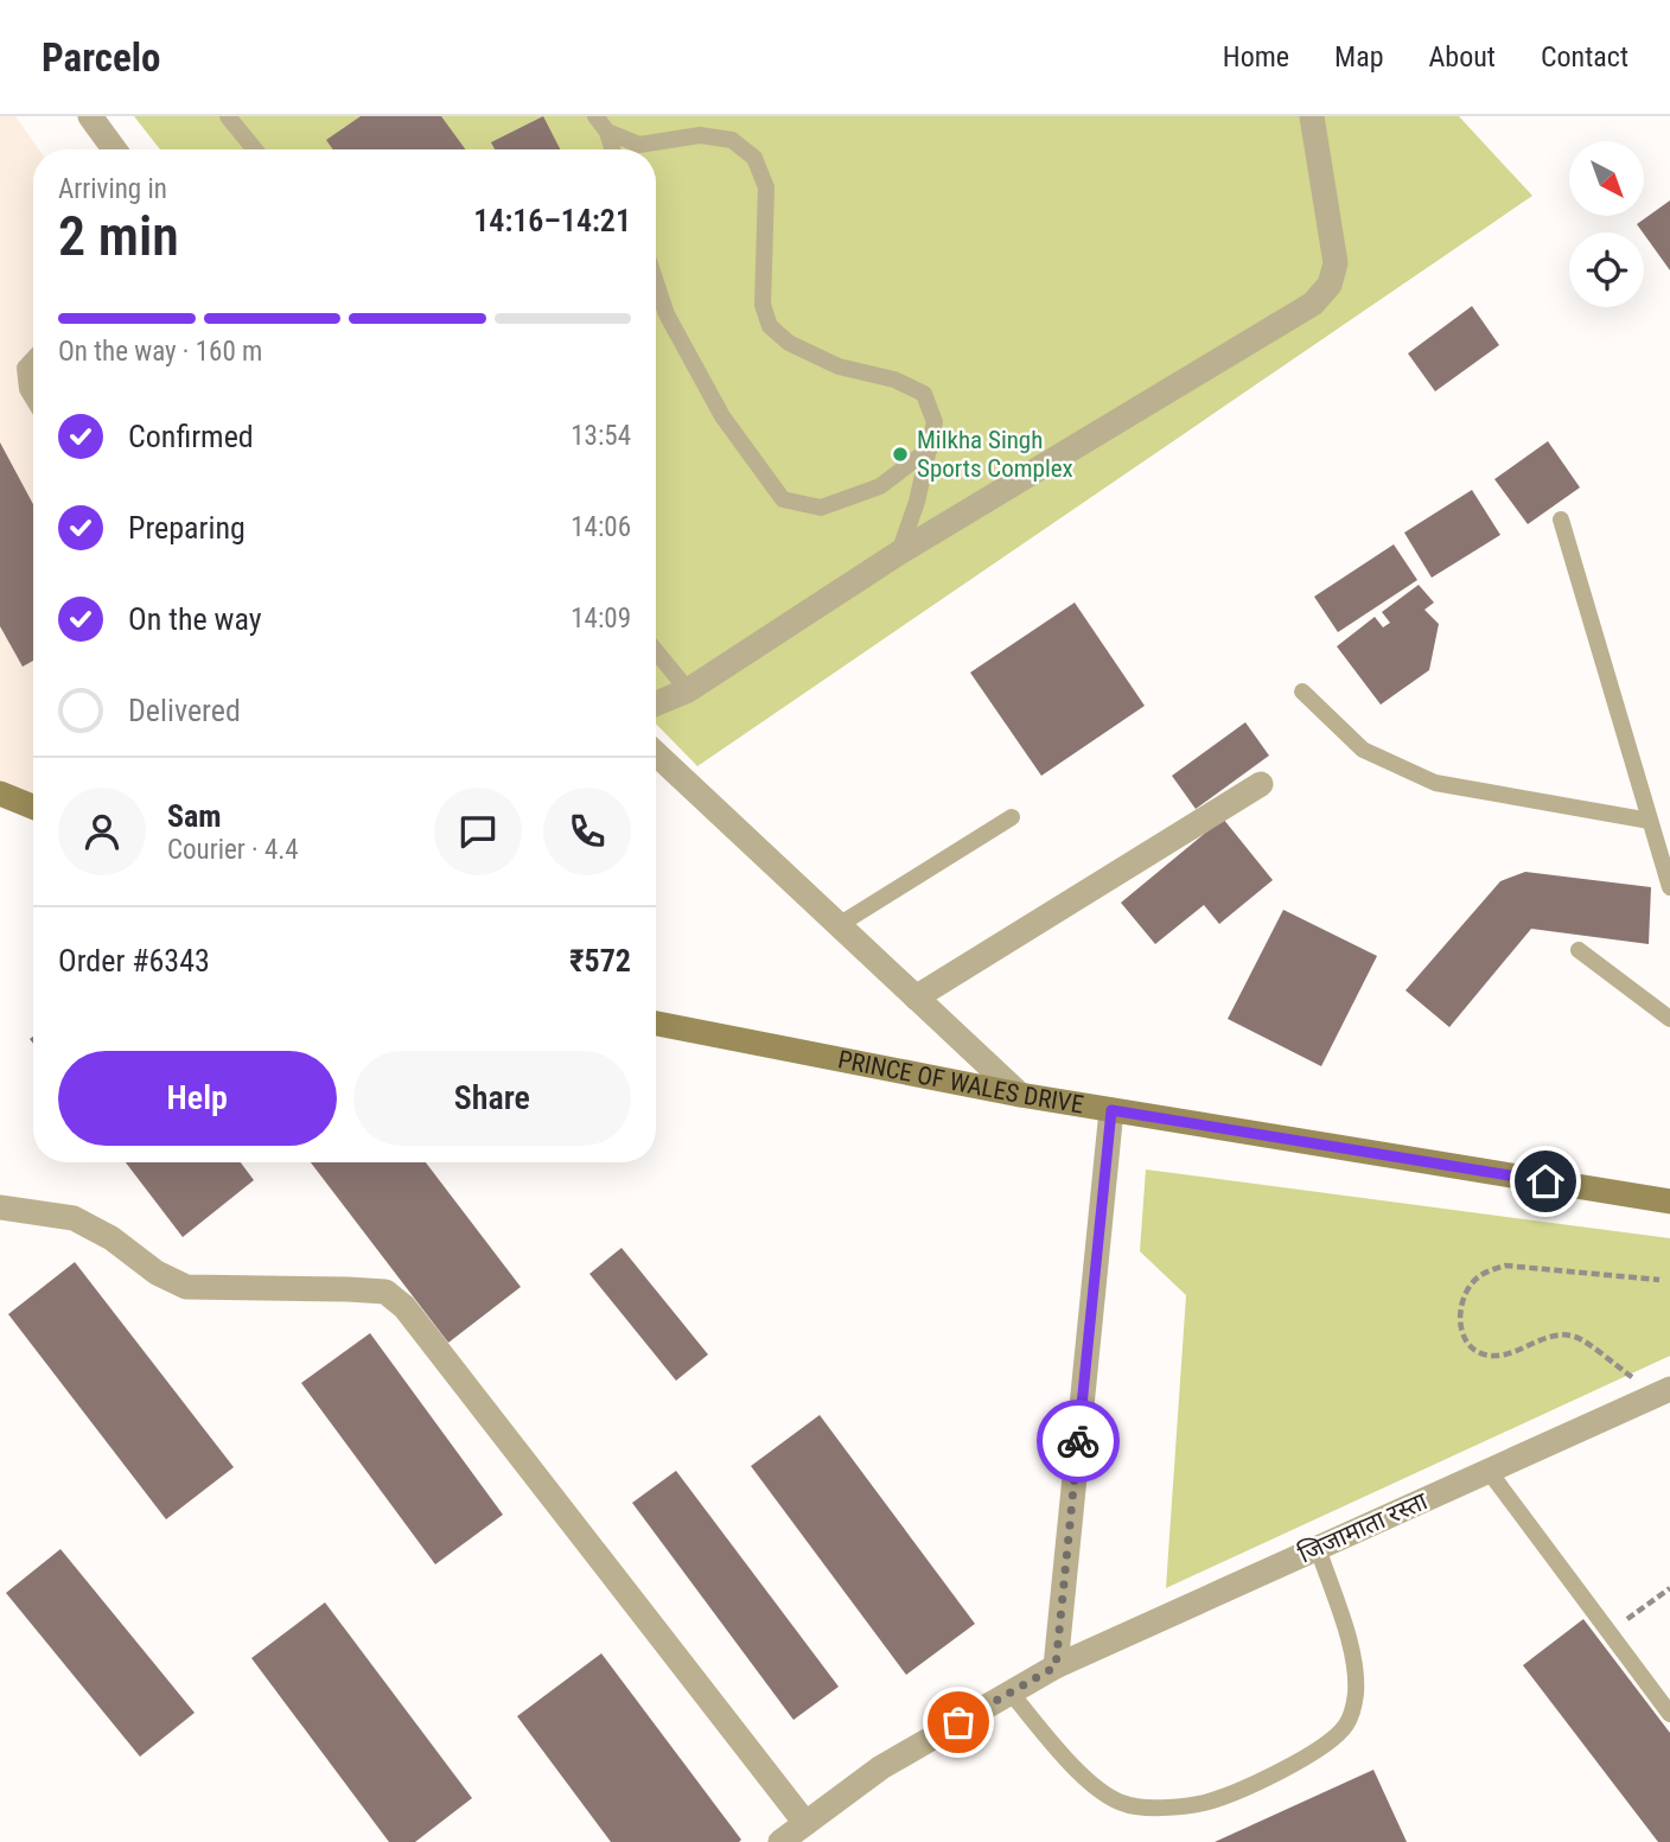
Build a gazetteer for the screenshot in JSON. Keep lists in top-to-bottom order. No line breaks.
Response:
{"streets":{"main road":["PRINCE OF WALES DRIVE"],"street":["जिजामाता रस्ता"]},"places":["Milkha Singh Sports Complex"],"north":"bottom right","page":{"header":"Parcelo","nav":["Home","Map","About","Contact"],"heading":["2 min","Arriving in","14:16–14:21"],"panel":["Sam","Courier · 4.4","Order #6343","₹572"],"bar":"On the way · 160 m","list":[["Confirmed","13:54"],["Preparing","14:06"],["On the way","14:09"],"Delivered"],"buttons":["Help","Share"]}}
